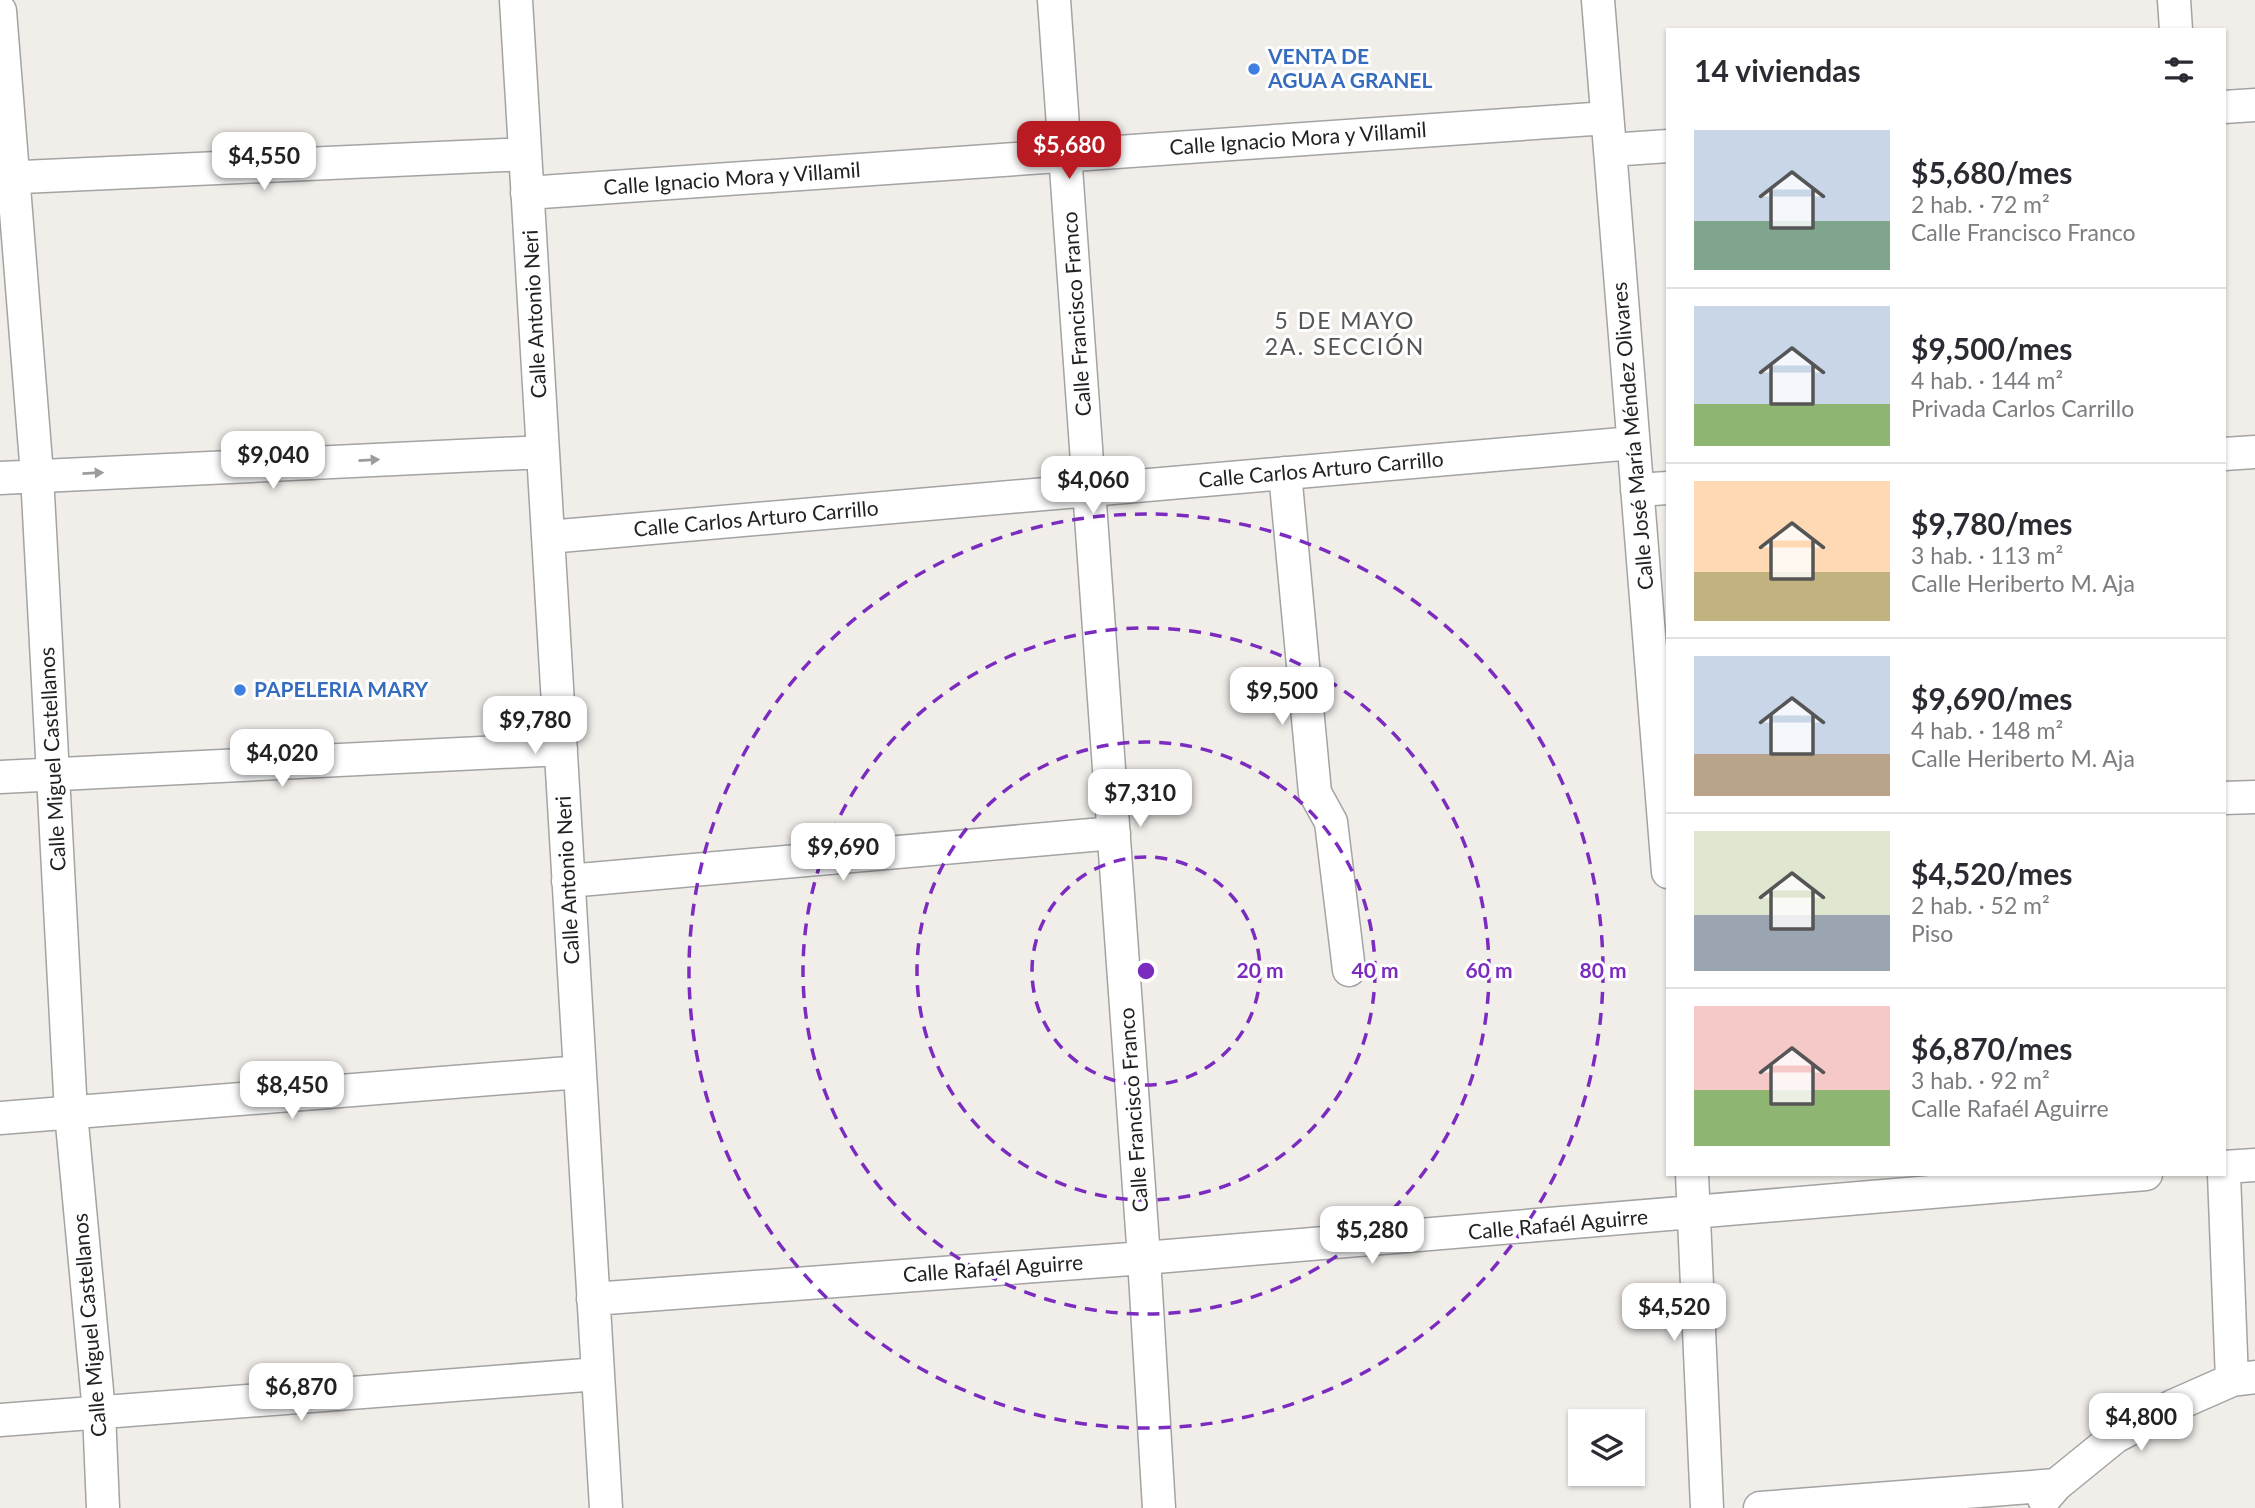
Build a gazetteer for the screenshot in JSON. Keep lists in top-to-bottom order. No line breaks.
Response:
{"streets":{"street":["Calle Ignacio Mora y Villamil","Calle Antonio Neri","Calle Francisco Franco","Calle José María Méndez Olivares","Calle Carlos Arturo Carrillo","Calle Miguel Castellanos","Calle Rafaél Aguirre"]},"crossings":[["Calle Ignacio Mora y Villamil","Calle Antonio Neri"],["Calle Ignacio Mora y Villamil","Calle Francisco Franco"],["Calle Ignacio Mora y Villamil","Calle José María Méndez Olivares"],["Calle Antonio Neri","Calle Carlos Arturo Carrillo"],["Calle Antonio Neri","Calle Rafaél Aguirre"],["Calle Francisco Franco","Calle Carlos Arturo Carrillo"],["Calle Francisco Franco","Calle Rafaél Aguirre"],["Calle José María Méndez Olivares","Calle Carlos Arturo Carrillo"]],"districts":["5 DE MAYO 2A. SECCIÓN"],"places":["VENTA DE AGUA A GRANEL","PAPELERIA MARY"],"page":{"heading":"14 viviendas","list":[{"name":"$5,680/mes","note":"2 hab. · 72 m² · Calle Francisco Franco"},{"name":"$9,500/mes","note":"4 hab. · 144 m² · Privada Carlos Carrillo"},{"name":"$9,780/mes","note":"3 hab. · 113 m² · Calle Heriberto M. Aja"},{"name":"$9,690/mes","note":"4 hab. · 148 m² · Calle Heriberto M. Aja"},{"name":"$4,520/mes","note":"2 hab. · 52 m² · Piso"},{"name":"$6,870/mes","note":"3 hab. · 92 m² · Calle Rafaél Aguirre"}],"price":["$5,680","$4,550","$9,040","$4,060","$9,500","$9,780","$4,020","$7,310","$9,690","$8,450","$5,280","$4,520","$6,870","$4,800"]},"rings":["20 m","40 m","60 m","80 m"]}
